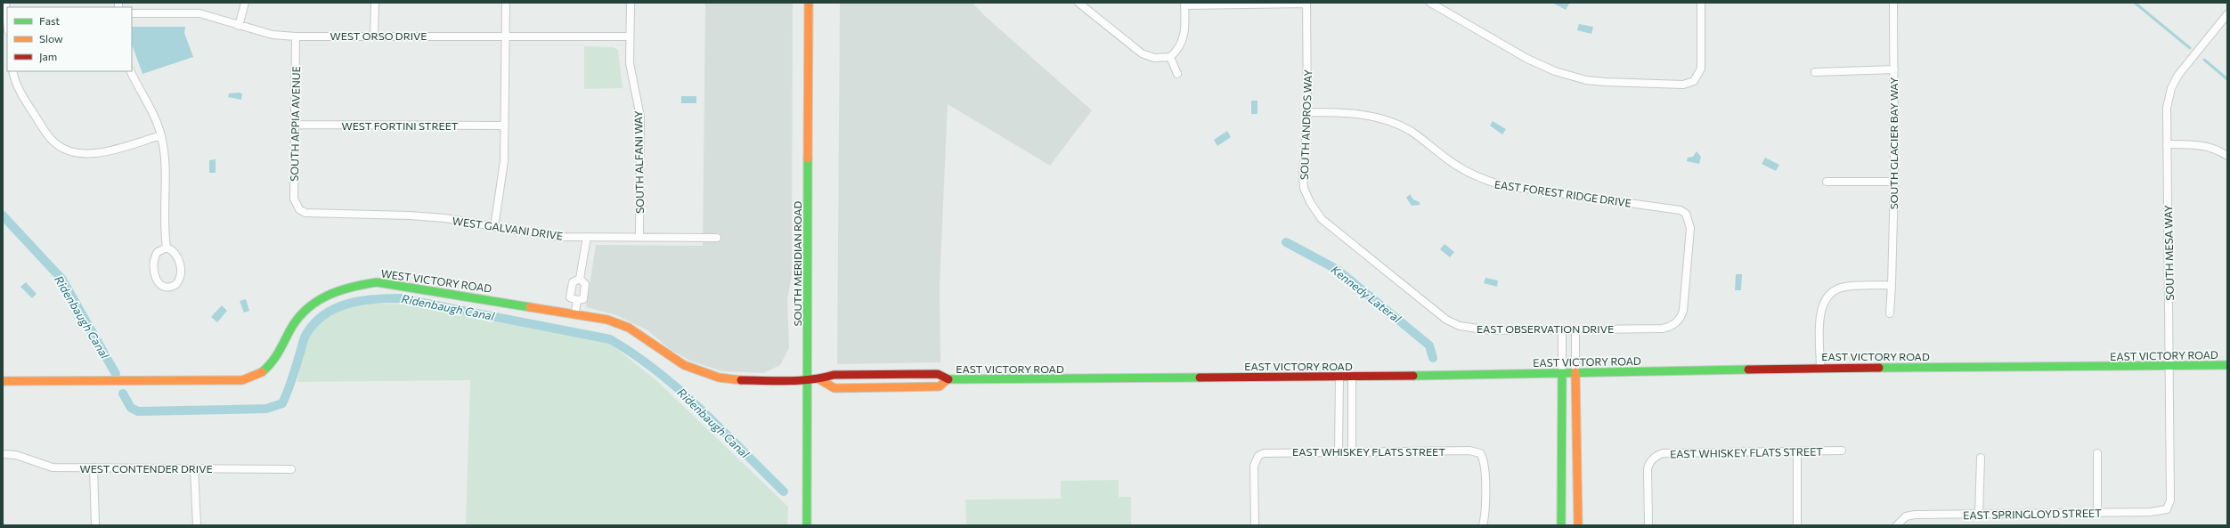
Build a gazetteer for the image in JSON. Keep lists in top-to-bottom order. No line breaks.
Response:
{"streets":{"main road":["SOUTH MERIDIAN ROAD","WEST VICTORY ROAD","EAST VICTORY ROAD"],"street":["WEST ORSO DRIVE","SOUTH APPIA AVENUE","SOUTH ANDROS WAY","WEST FORTINI STREET","SOUTH GLACIER BAY WAY","SOUTH ALFANI WAY","EAST FOREST RIDGE DRIVE","WEST GALVANI DRIVE","SOUTH MESA WAY","EAST OBSERVATION DRIVE","EAST WHISKEY FLATS STREET","WEST CONTENDER DRIVE","EAST SPRINGLOYD STREET"]},"crossings":[["WEST ORSO DRIVE","SOUTH APPIA AVENUE"],["WEST ORSO DRIVE","SOUTH ALFANI WAY"],["SOUTH APPIA AVENUE","WEST FORTINI STREET"],["SOUTH APPIA AVENUE","WEST GALVANI DRIVE"],["SOUTH ANDROS WAY","EAST FOREST RIDGE DRIVE"],["SOUTH ANDROS WAY","EAST OBSERVATION DRIVE"],["SOUTH ALFANI WAY","WEST GALVANI DRIVE"],["EAST FOREST RIDGE DRIVE","EAST OBSERVATION DRIVE"],["SOUTH MESA WAY","EAST VICTORY ROAD"],["SOUTH MESA WAY","EAST SPRINGLOYD STREET"],["SOUTH MERIDIAN ROAD","WEST VICTORY ROAD"],["SOUTH MERIDIAN ROAD","EAST VICTORY ROAD"],["WEST VICTORY ROAD","EAST VICTORY ROAD"]],"water":["Kennedy Lateral","Ridenbaugh Canal"],"legend":["Fast","Slow","Jam"]}
